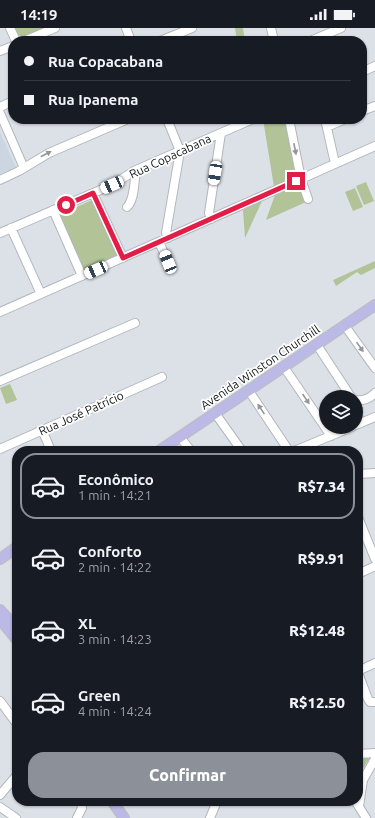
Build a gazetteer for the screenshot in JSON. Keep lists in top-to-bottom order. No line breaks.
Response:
{"streets":{"main road":["Avenida Winston Churchill"],"street":["Rua Copacabana","Rua José Patrício"]},"page":{"status":"14:19","banner":["Rua Copacabana","Rua Ipanema"],"list":[{"name":"Econômico","note":"1 min · 14:21","value":"R$7.34"},{"name":"Conforto","note":"2 min · 14:22","value":"R$9.91"},{"name":"XL","note":"3 min · 14:23","value":"R$12.48"},{"name":"Green","note":"4 min · 14:24","value":"R$12.50"}],"buttons":"Confirmar"}}
